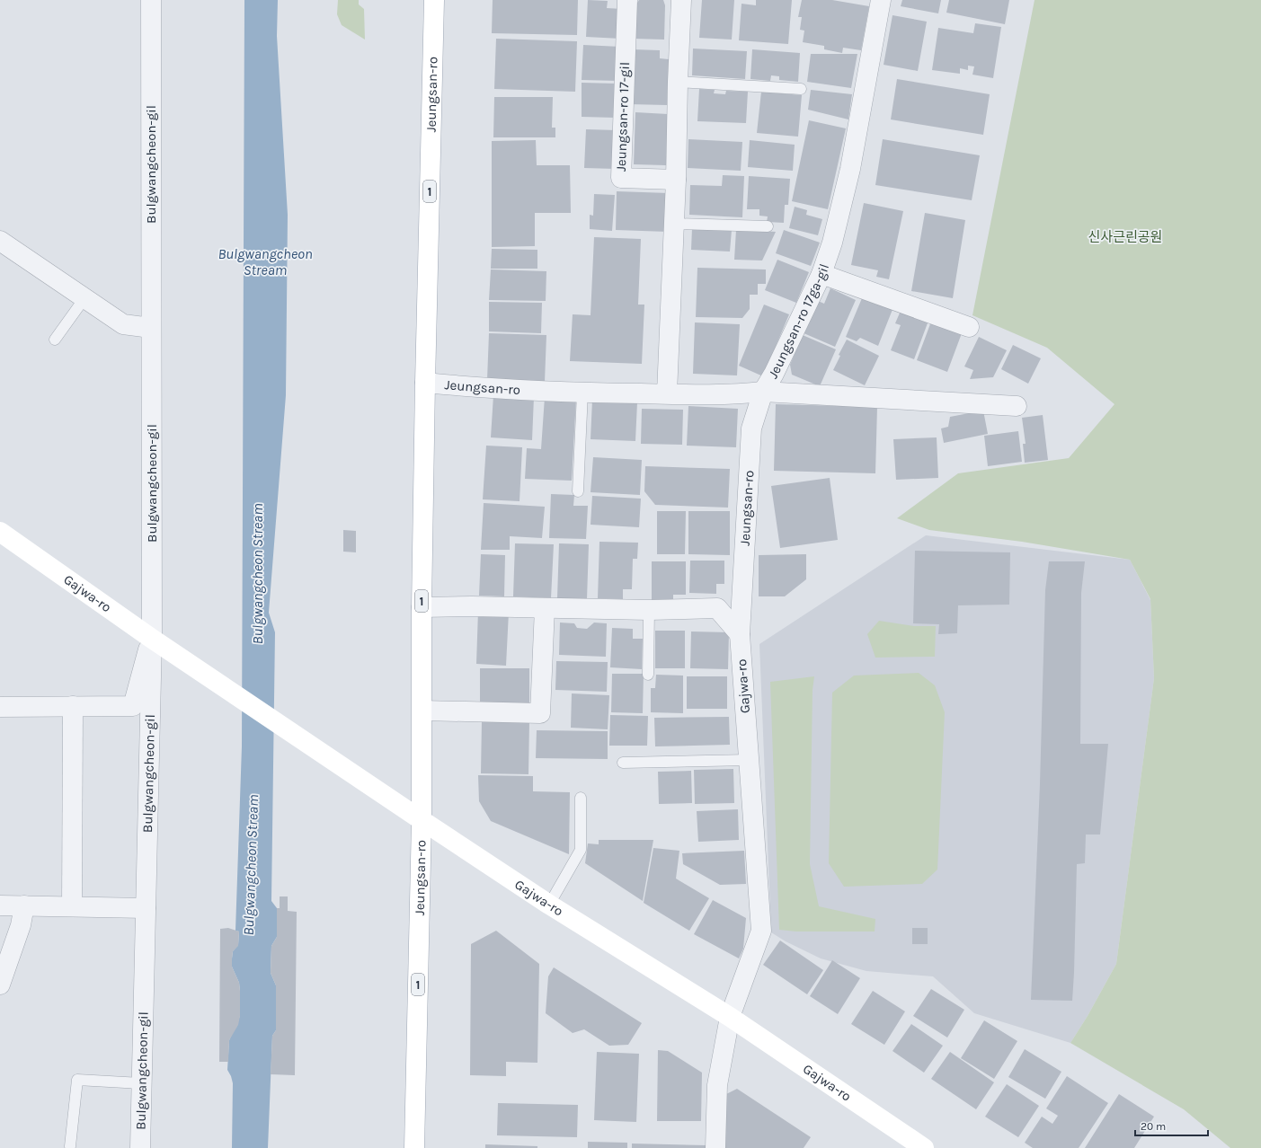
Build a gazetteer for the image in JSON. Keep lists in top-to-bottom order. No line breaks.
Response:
{"streets":{"main road":["Jeungsan-ro","1","Gajwa-ro"],"street":["Jeungsan-ro 17-gil","Bulgwangcheon-gil","Jeungsan-ro 17ga-gil"]},"crossings":[["Jeungsan-ro","Jeungsan-ro 17ga-gil"],["Jeungsan-ro","Gajwa-ro"],["Bulgwangcheon-gil","Gajwa-ro"]],"water":["Bulgwangcheon Stream"],"parks":["신사근린공원"],"scale_bar":"20 m"}
